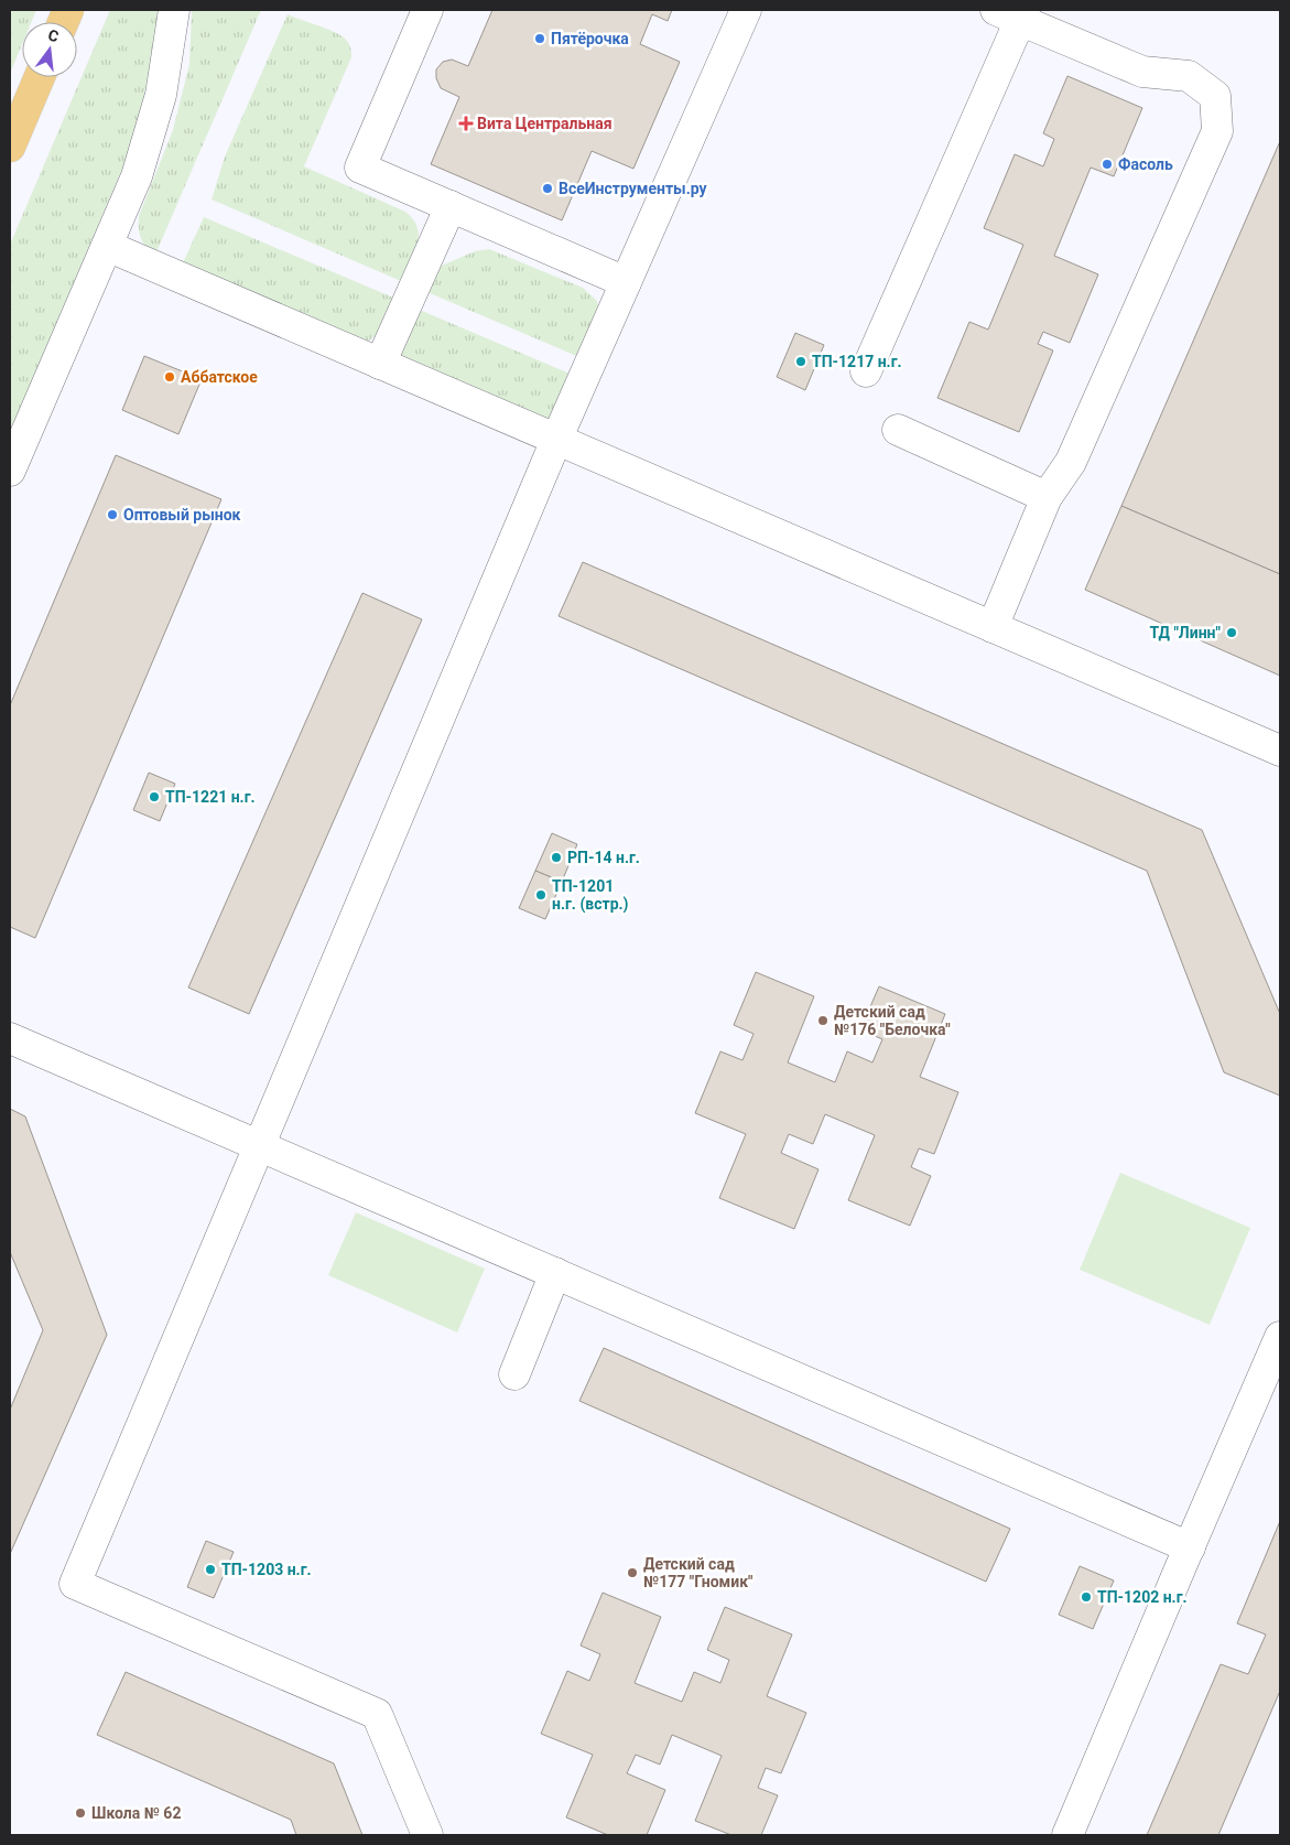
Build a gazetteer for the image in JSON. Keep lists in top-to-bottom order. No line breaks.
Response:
{"places":{"other":["Пятёрочка","Фасоль","ВсеИнструменты.ру","ТП-1217 н.г.","Аббатское","Оптовый рынок","ТД \"Линн\"","ТП-1221 н.г.","РП-14 н.г.","ТП-1201 н.г. (встр.)","Детский сад №176 \"Белочка\"","ТП-1203 н.г.","Детский сад №177 \"Гномик\"","ТП-1202 н.г.","Школа № 62"],"health":["Вита Центральная"]},"north":"top"}
